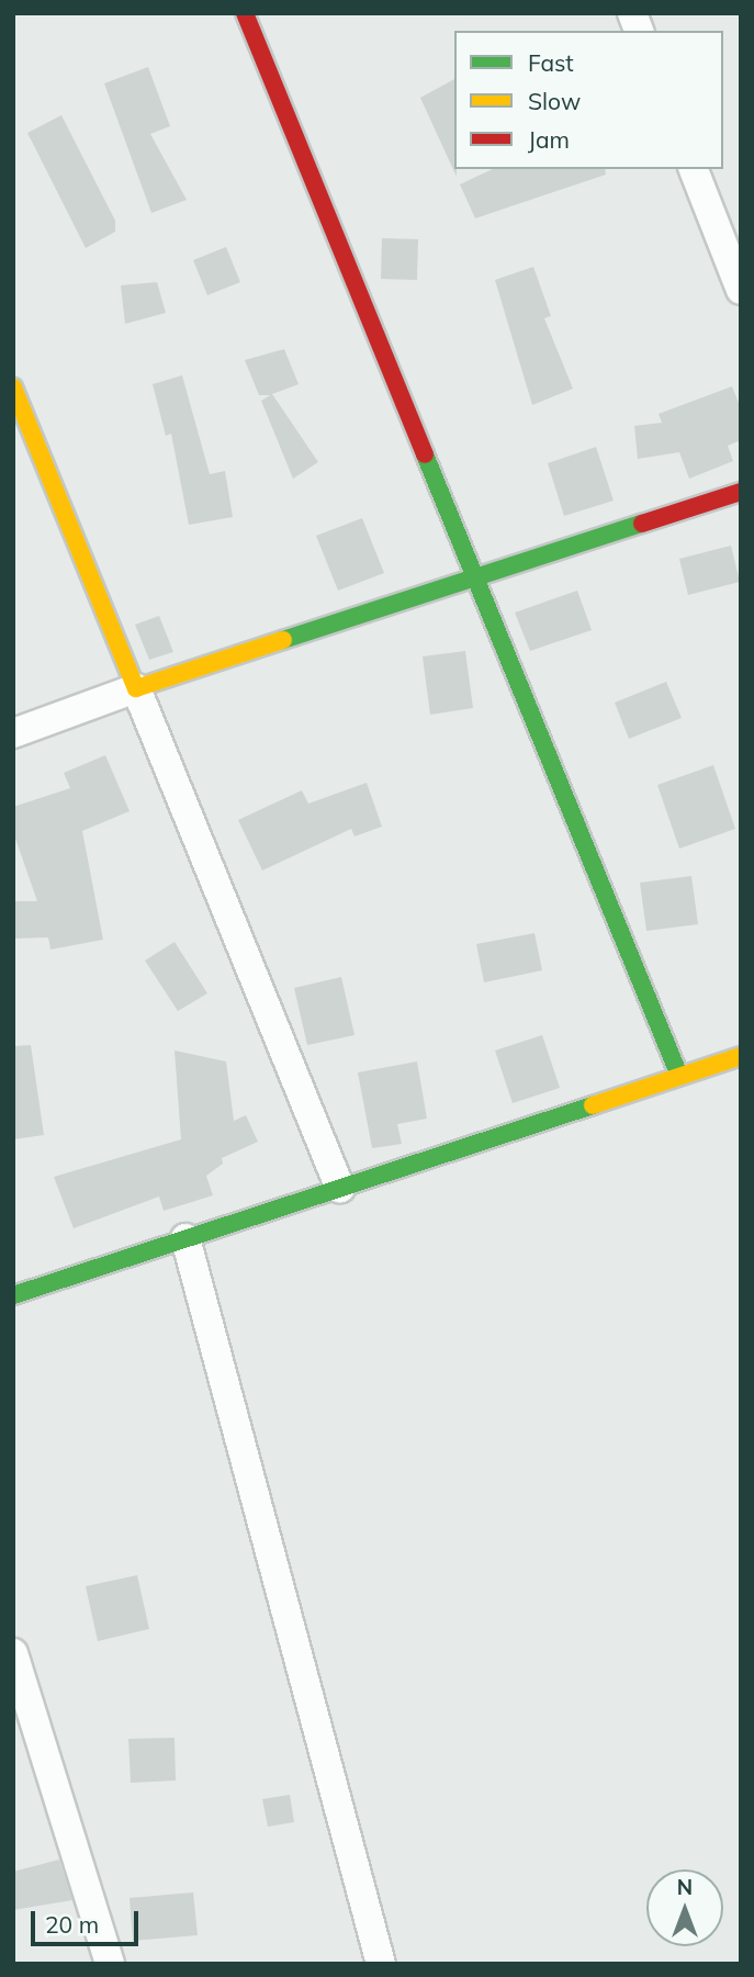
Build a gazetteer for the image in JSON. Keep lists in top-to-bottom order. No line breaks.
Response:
{"legend":["Fast","Slow","Jam"],"scale_bar":"20 m","north":"top"}
